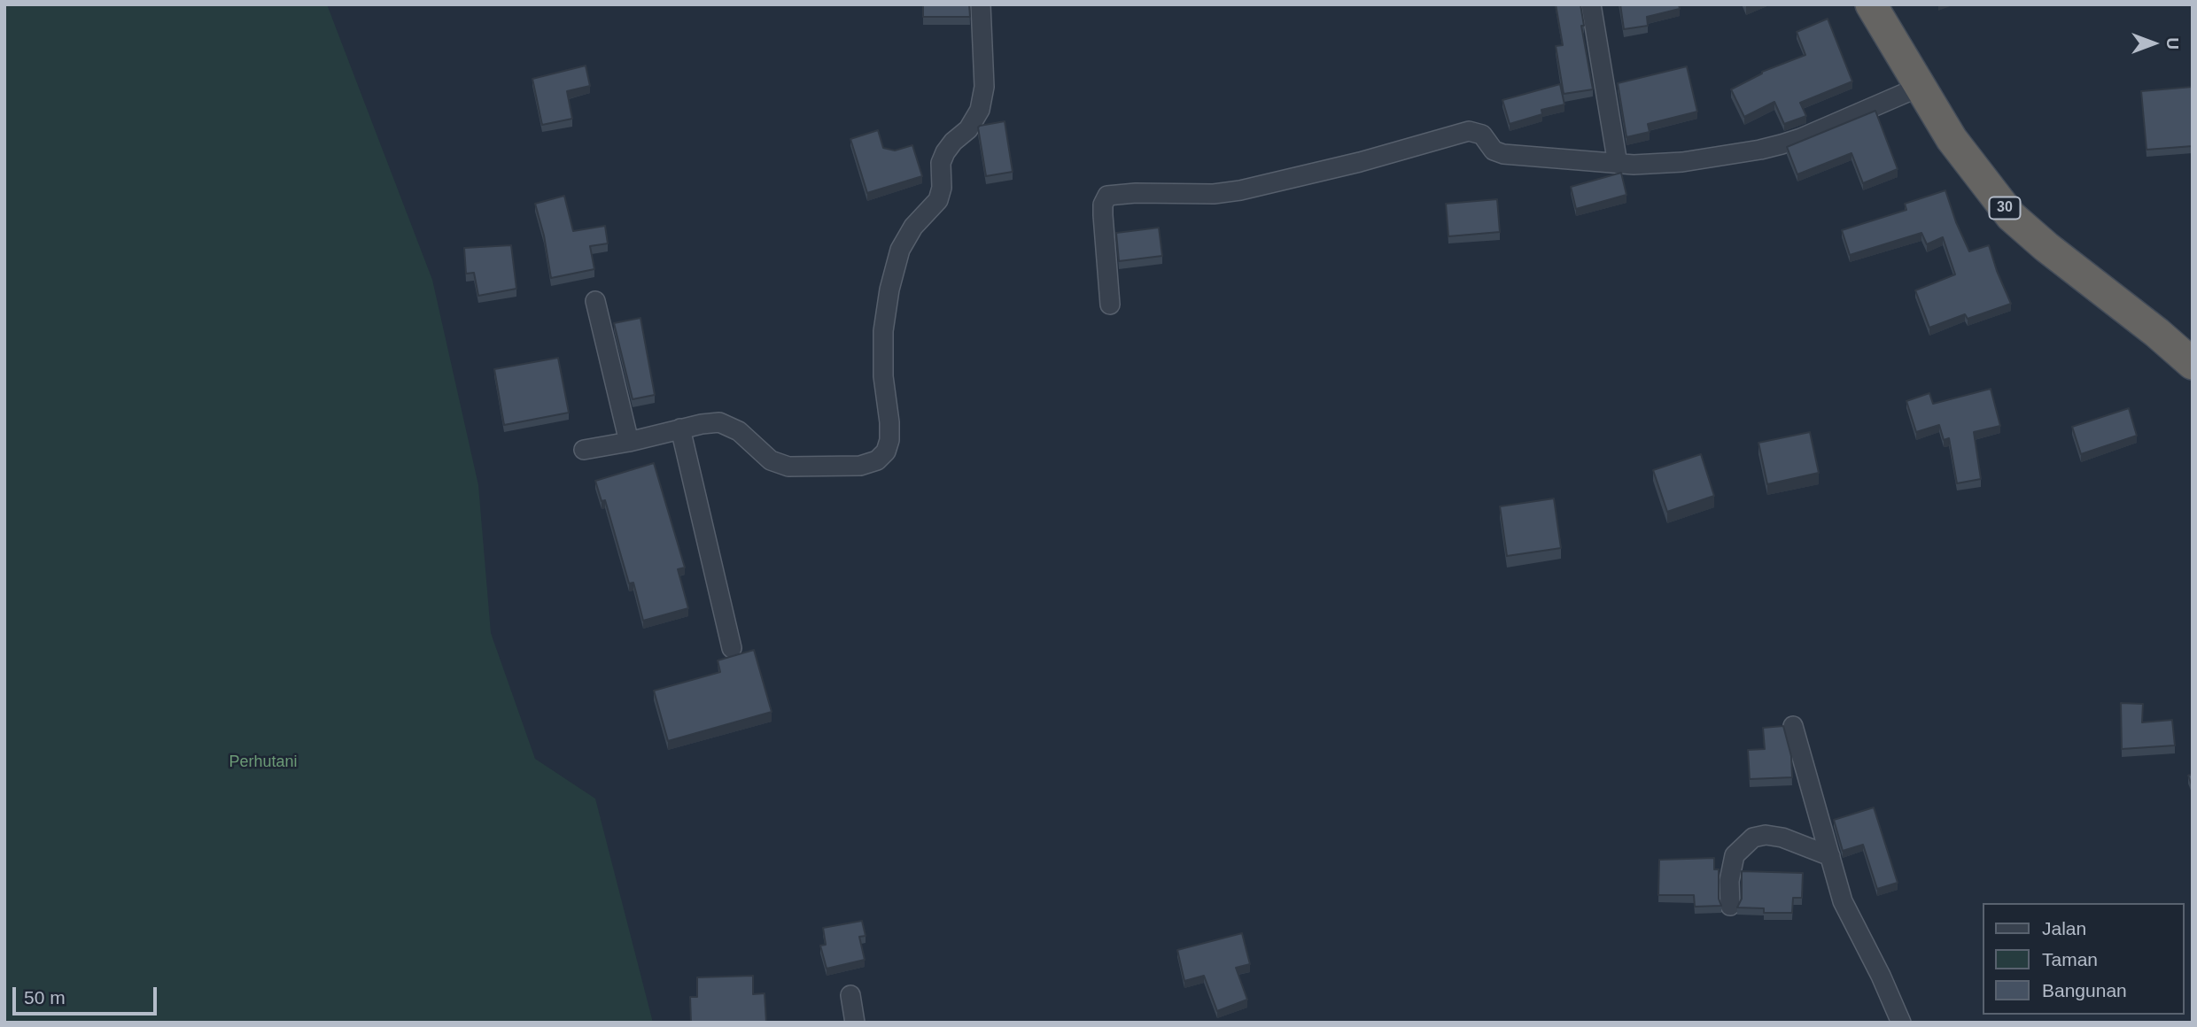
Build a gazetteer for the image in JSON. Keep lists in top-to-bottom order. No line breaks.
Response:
{"streets":{"highway":["30"]},"parks":["Perhutani"],"legend":["Jalan","Taman","Bangunan"],"scale_bar":"50 m","north":"right"}
